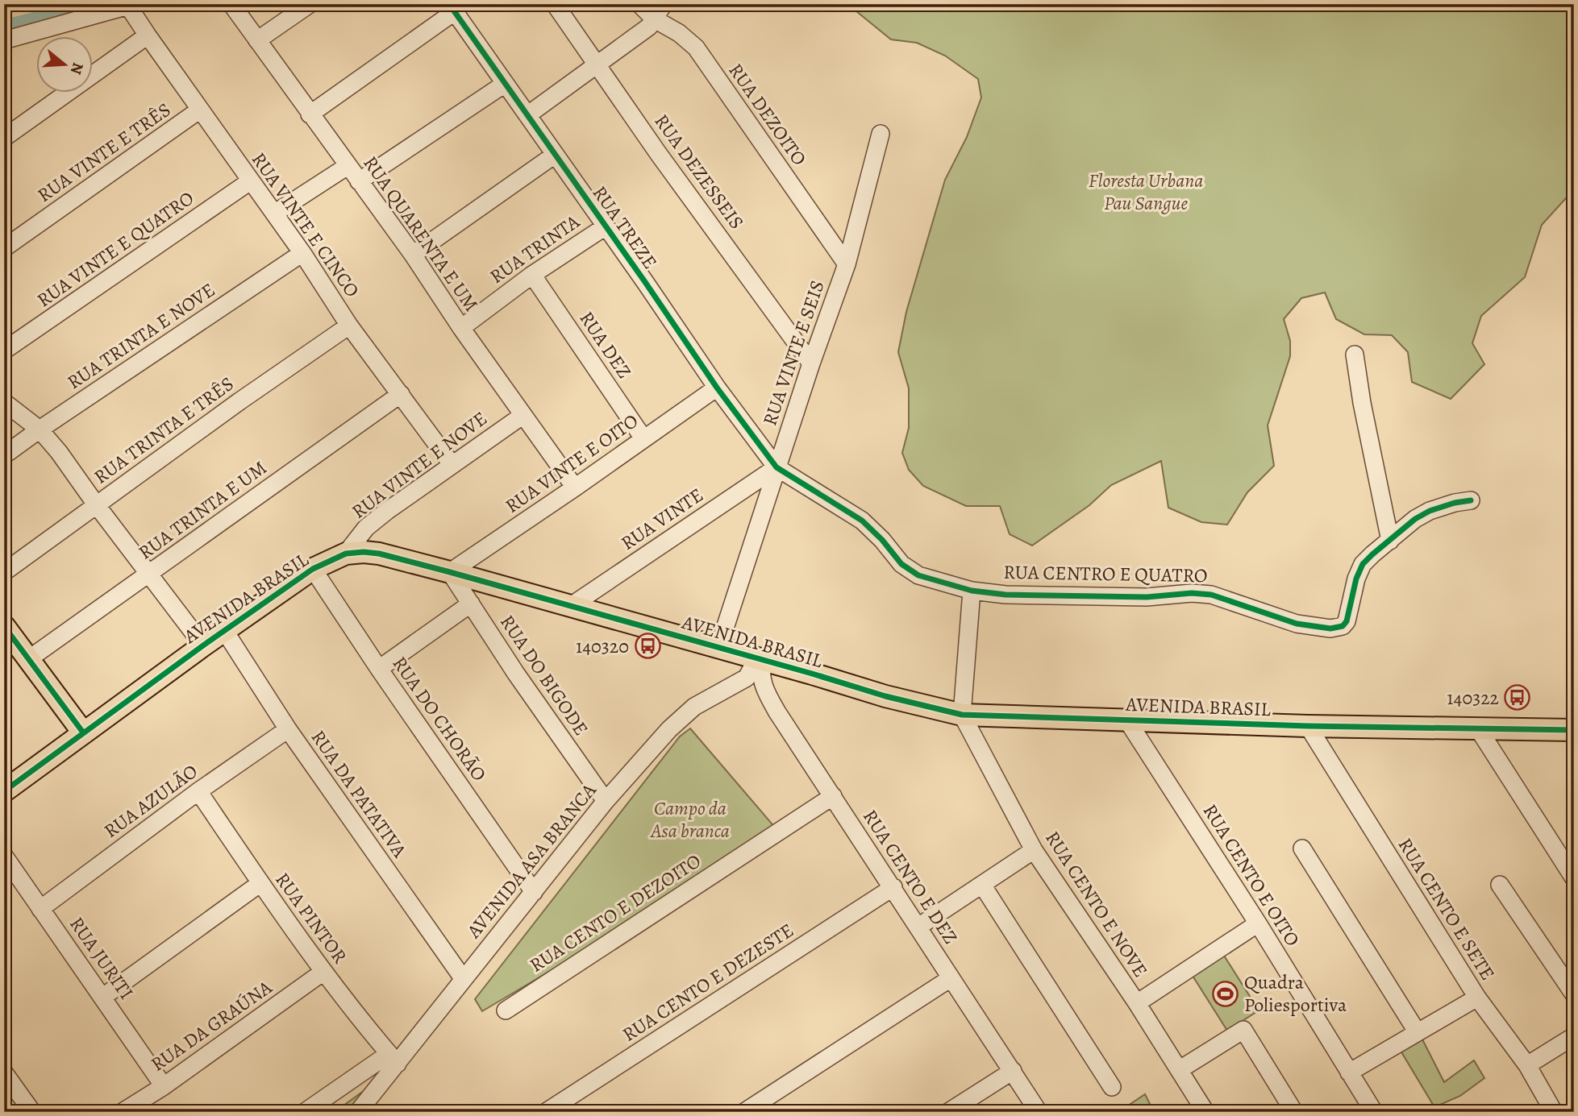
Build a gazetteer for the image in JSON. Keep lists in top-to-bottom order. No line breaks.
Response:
{"streets":{"main road":["AVENIDA BRASIL"],"street":["RUA DEZOITO","RUA VINTE E TRÊS","RUA DEZESSEIS","RUA VINTE E CINCO","RUA TREZE","RUA QUARENTA E UM","RUA VINTE E QUATRO","RUA TRINTA","RUA TRINTA E NOVE","RUA DEZ","RUA VINTE E SEIS","RUA TRINTA E TRÊS","RUA VINTE E OITO","RUA VINTE E NOVE","RUA TRINTA E UM","RUA VINTE","RUA CENTRO E QUATRO","RUA DO BIGODE","RUA DO CHORÃO","RUA DA PATATIVA","RUA AZULÃO","AVENIDA ASA BRANCA","RUA CENTO E OITO","RUA CENTO E DEZ","RUA CENTO E NOVE","RUA CENTO E SETE","RUA CENTO E DEZOITO","RUA PINTOR","RUA JURITI","RUA CENTO E DEZESTE","RUA DA GRAÚNA"]},"crossings":[["RUA DEZOITO","RUA VINTE E SEIS"],["RUA VINTE E TRÊS","RUA VINTE E CINCO"],["RUA DEZESSEIS","RUA VINTE E SEIS"],["RUA VINTE E CINCO","RUA VINTE E QUATRO"],["RUA VINTE E CINCO","RUA TRINTA E NOVE"],["RUA VINTE E CINCO","RUA TRINTA E TRÊS"],["RUA VINTE E CINCO","RUA VINTE E NOVE"],["RUA VINTE E CINCO","RUA TRINTA E UM"],["RUA TREZE","RUA TRINTA"],["RUA TREZE","RUA VINTE E SEIS"],["RUA TREZE","RUA VINTE E OITO"],["RUA TREZE","RUA VINTE"],["RUA TREZE","RUA CENTRO E QUATRO"],["RUA QUARENTA E UM","RUA TRINTA"],["RUA QUARENTA E UM","RUA VINTE E OITO"],["RUA QUARENTA E UM","RUA VINTE E NOVE"],["RUA TRINTA","RUA DEZ"],["RUA DEZ","RUA VINTE E OITO"],["RUA VINTE E SEIS","RUA VINTE"],["RUA VINTE E SEIS","RUA CENTRO E QUATRO"],["RUA VINTE E SEIS","AVENIDA BRASIL"],["RUA VINTE E OITO","AVENIDA BRASIL"],["RUA VINTE E OITO","RUA DO BIGODE"],["RUA VINTE E NOVE","AVENIDA BRASIL"],["RUA VINTE","RUA CENTRO E QUATRO"],["RUA VINTE","AVENIDA BRASIL"],["AVENIDA BRASIL","RUA DO BIGODE"],["AVENIDA BRASIL","RUA DO CHORÃO"],["AVENIDA BRASIL","RUA DA PATATIVA"],["AVENIDA BRASIL","AVENIDA ASA BRANCA"],["AVENIDA BRASIL","RUA CENTO E OITO"],["AVENIDA BRASIL","RUA CENTO E DEZ"],["AVENIDA BRASIL","RUA CENTO E NOVE"],["AVENIDA BRASIL","RUA CENTO E SETE"],["RUA DO BIGODE","AVENIDA ASA BRANCA"],["RUA DO CHORÃO","AVENIDA ASA BRANCA"],["RUA DA PATATIVA","RUA AZULÃO"],["RUA DA PATATIVA","AVENIDA ASA BRANCA"],["RUA AZULÃO","RUA PINTOR"],["RUA AZULÃO","RUA JURITI"],["AVENIDA ASA BRANCA","RUA CENTO E DEZ"],["AVENIDA ASA BRANCA","RUA PINTOR"],["RUA CENTO E DEZ","RUA CENTO E DEZOITO"],["RUA CENTO E DEZ","RUA CENTO E DEZESTE"],["RUA PINTOR","RUA DA GRAÚNA"],["RUA JURITI","RUA DA GRAÚNA"]],"parks":["Floresta Urbana Pau Sangue","Campo da Asa branca"],"places":{"bus stop":["140320","140322"],"sports":["Quadra Poliesportiva"]},"north":"right"}
